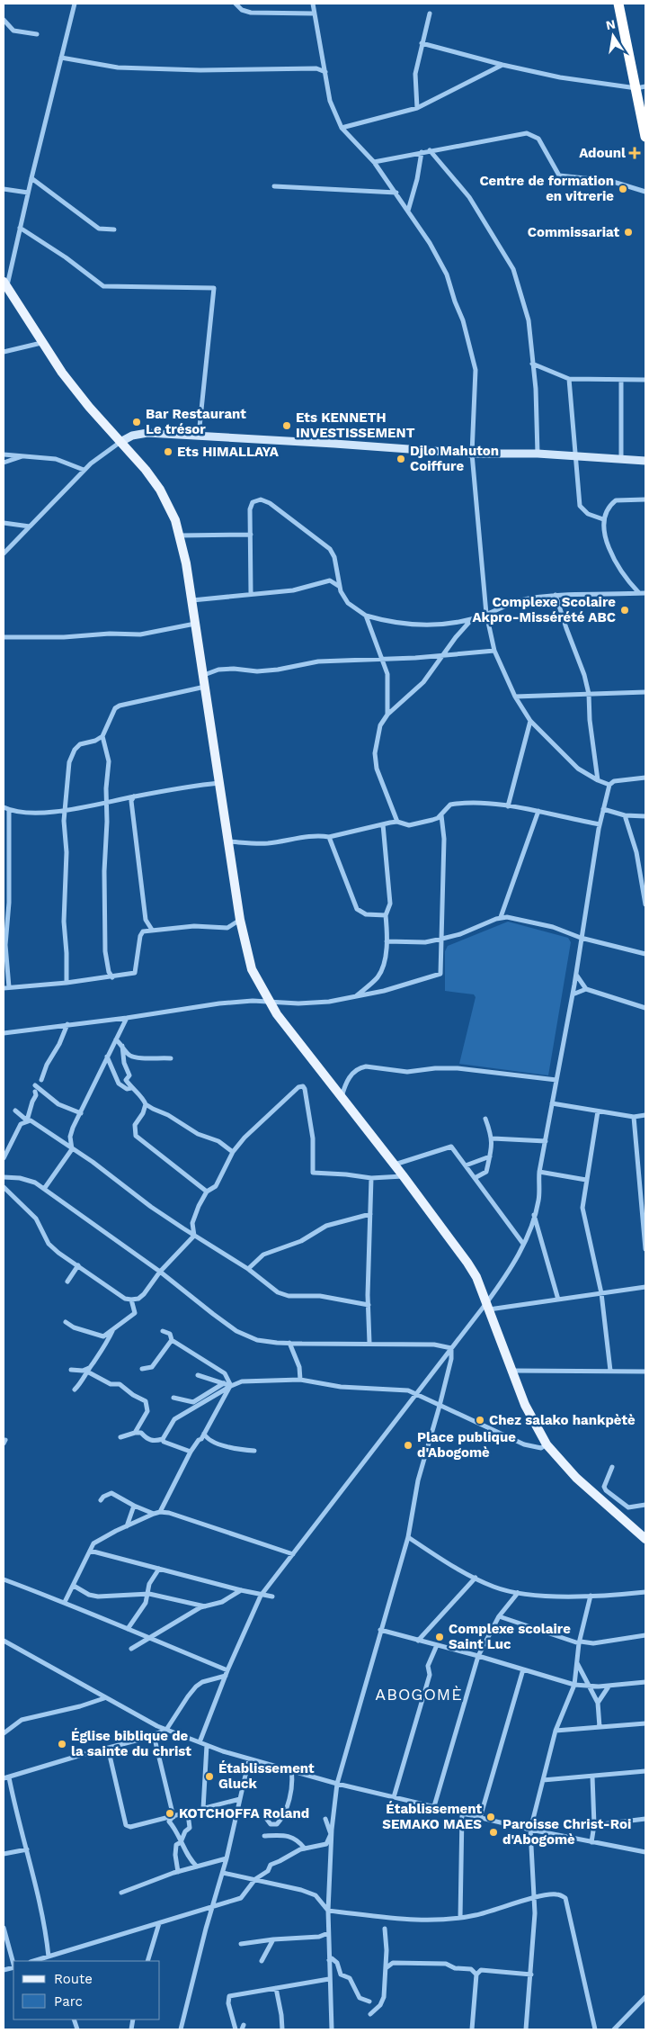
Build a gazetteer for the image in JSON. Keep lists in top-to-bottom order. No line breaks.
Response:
{"districts":["ABOGOMÈ"],"places":{"health":["Adounl"],"other":["Centre de formation en vitrerie","Commissariat","Bar Restaurant Le trésor","Ets KENNETH INVESTISSEMENT","Ets HIMALLAYA","Djlo Mahuton Coiffure","Complexe Scolaire Akpro-Missérété ABC","Chez salako hankpètè","Place publique d'Abogomè","Complexe scolaire Saint Luc","Église biblique de la sainte du christ","Établissement Gluck","KOTCHOFFA Roland","Établissement SEMAKO MAES","Paroisse Christ-Roi d'Abogomè"]},"legend":["Route","Parc"],"north":"top"}
